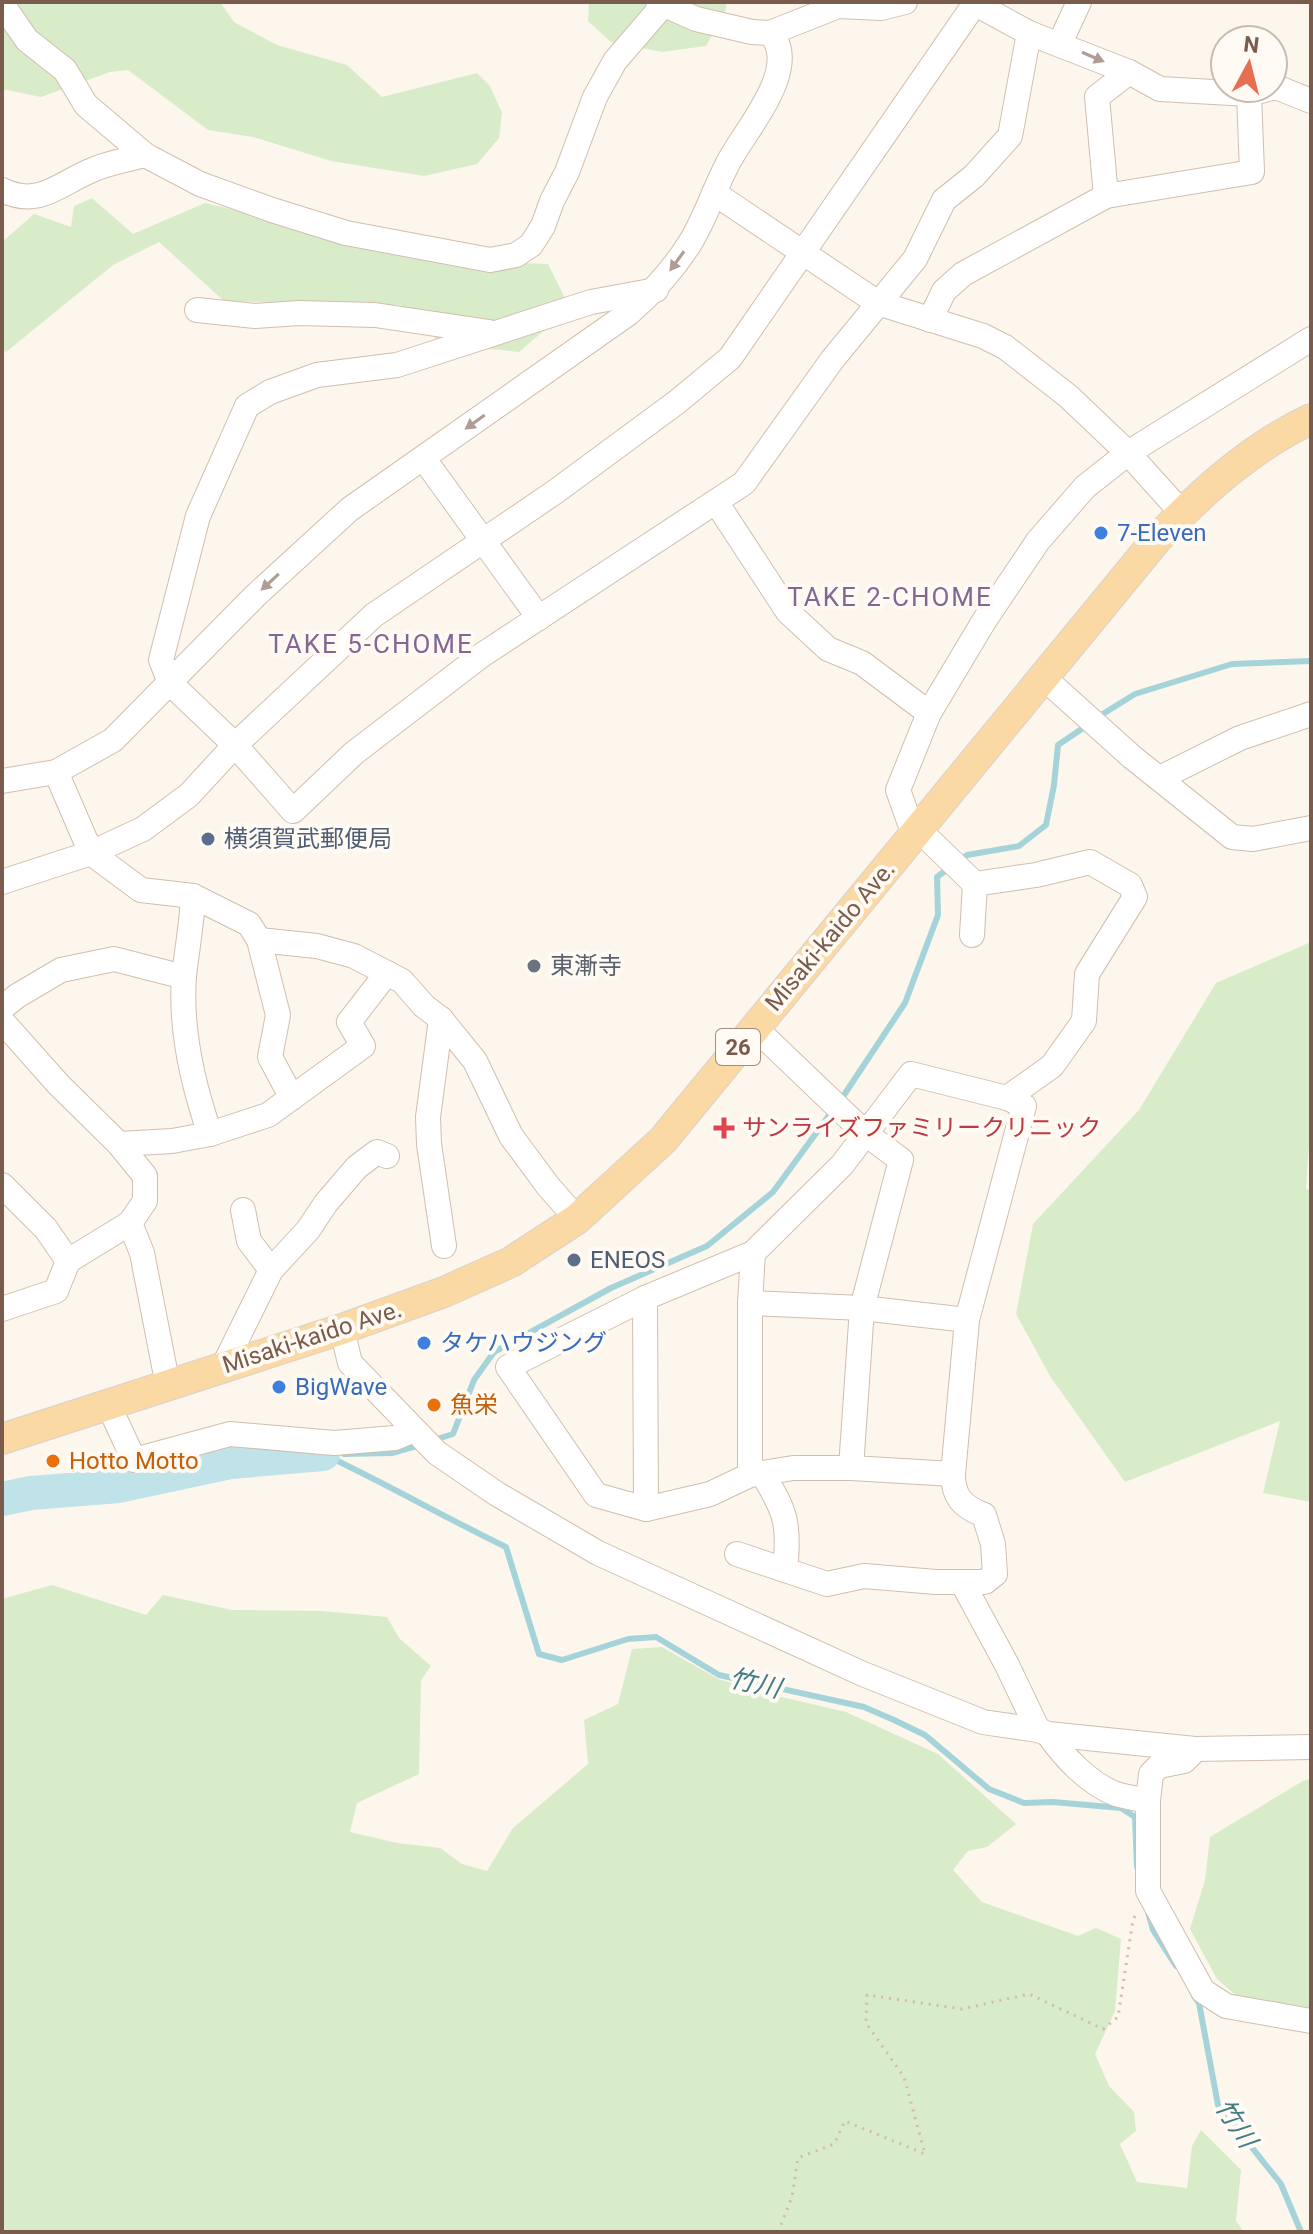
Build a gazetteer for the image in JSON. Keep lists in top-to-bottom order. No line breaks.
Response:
{"streets":{"main road":["Misaki-kaido Ave.","26"]},"districts":["TAKE 2-CHOME","TAKE 5-CHOME"],"water":["竹川"],"places":{"other":["7-Eleven","横須賀武郵便局","東漸寺","ENEOS","タケハウジング","BigWave","魚栄","Hotto Motto"],"health":["サンライズファミリークリニック"]},"north":"top"}
